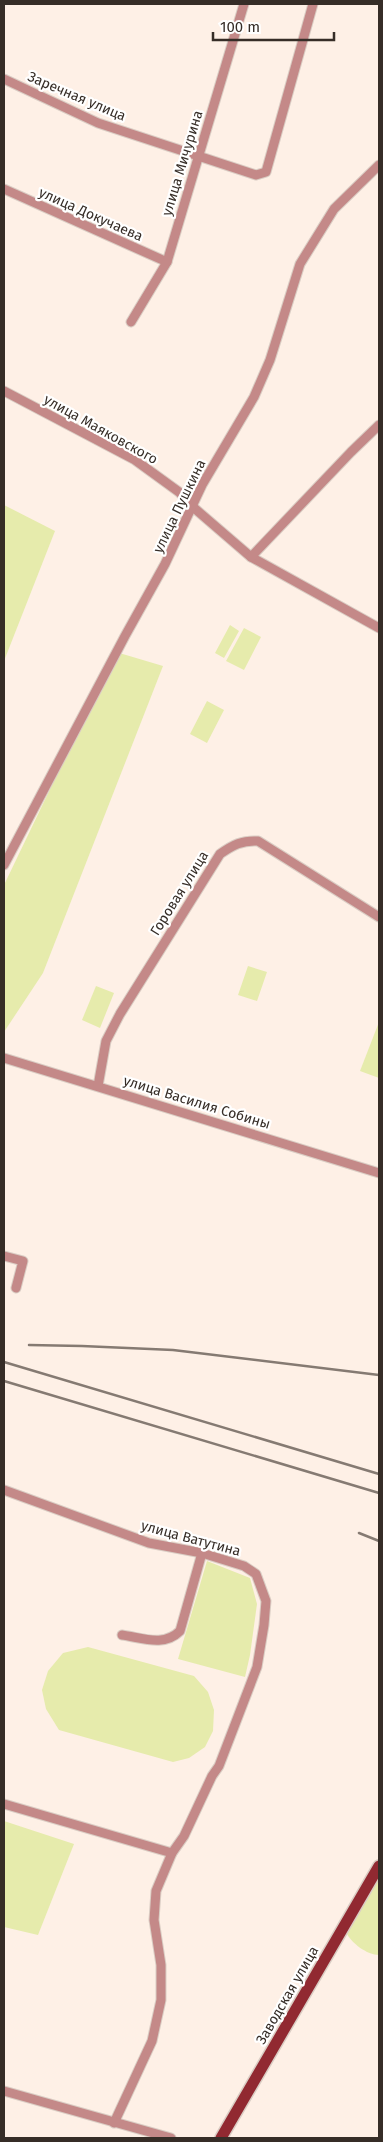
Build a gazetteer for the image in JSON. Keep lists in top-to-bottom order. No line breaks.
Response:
{"streets":{"main road":["Заводская улица"],"street":["Заречная улица","улица Мичурина","улица Докучаева","улица Маяковского","улица Пушкина","Горовая улица","улица Василия Собины","улица Ватутина"]},"crossings":[["Заречная улица","улица Мичурина"],["улица Мичурина","улица Докучаева"],["улица Маяковского","улица Пушкина"],["Горовая улица","улица Василия Собины"]],"scale_bar":"100 m"}
